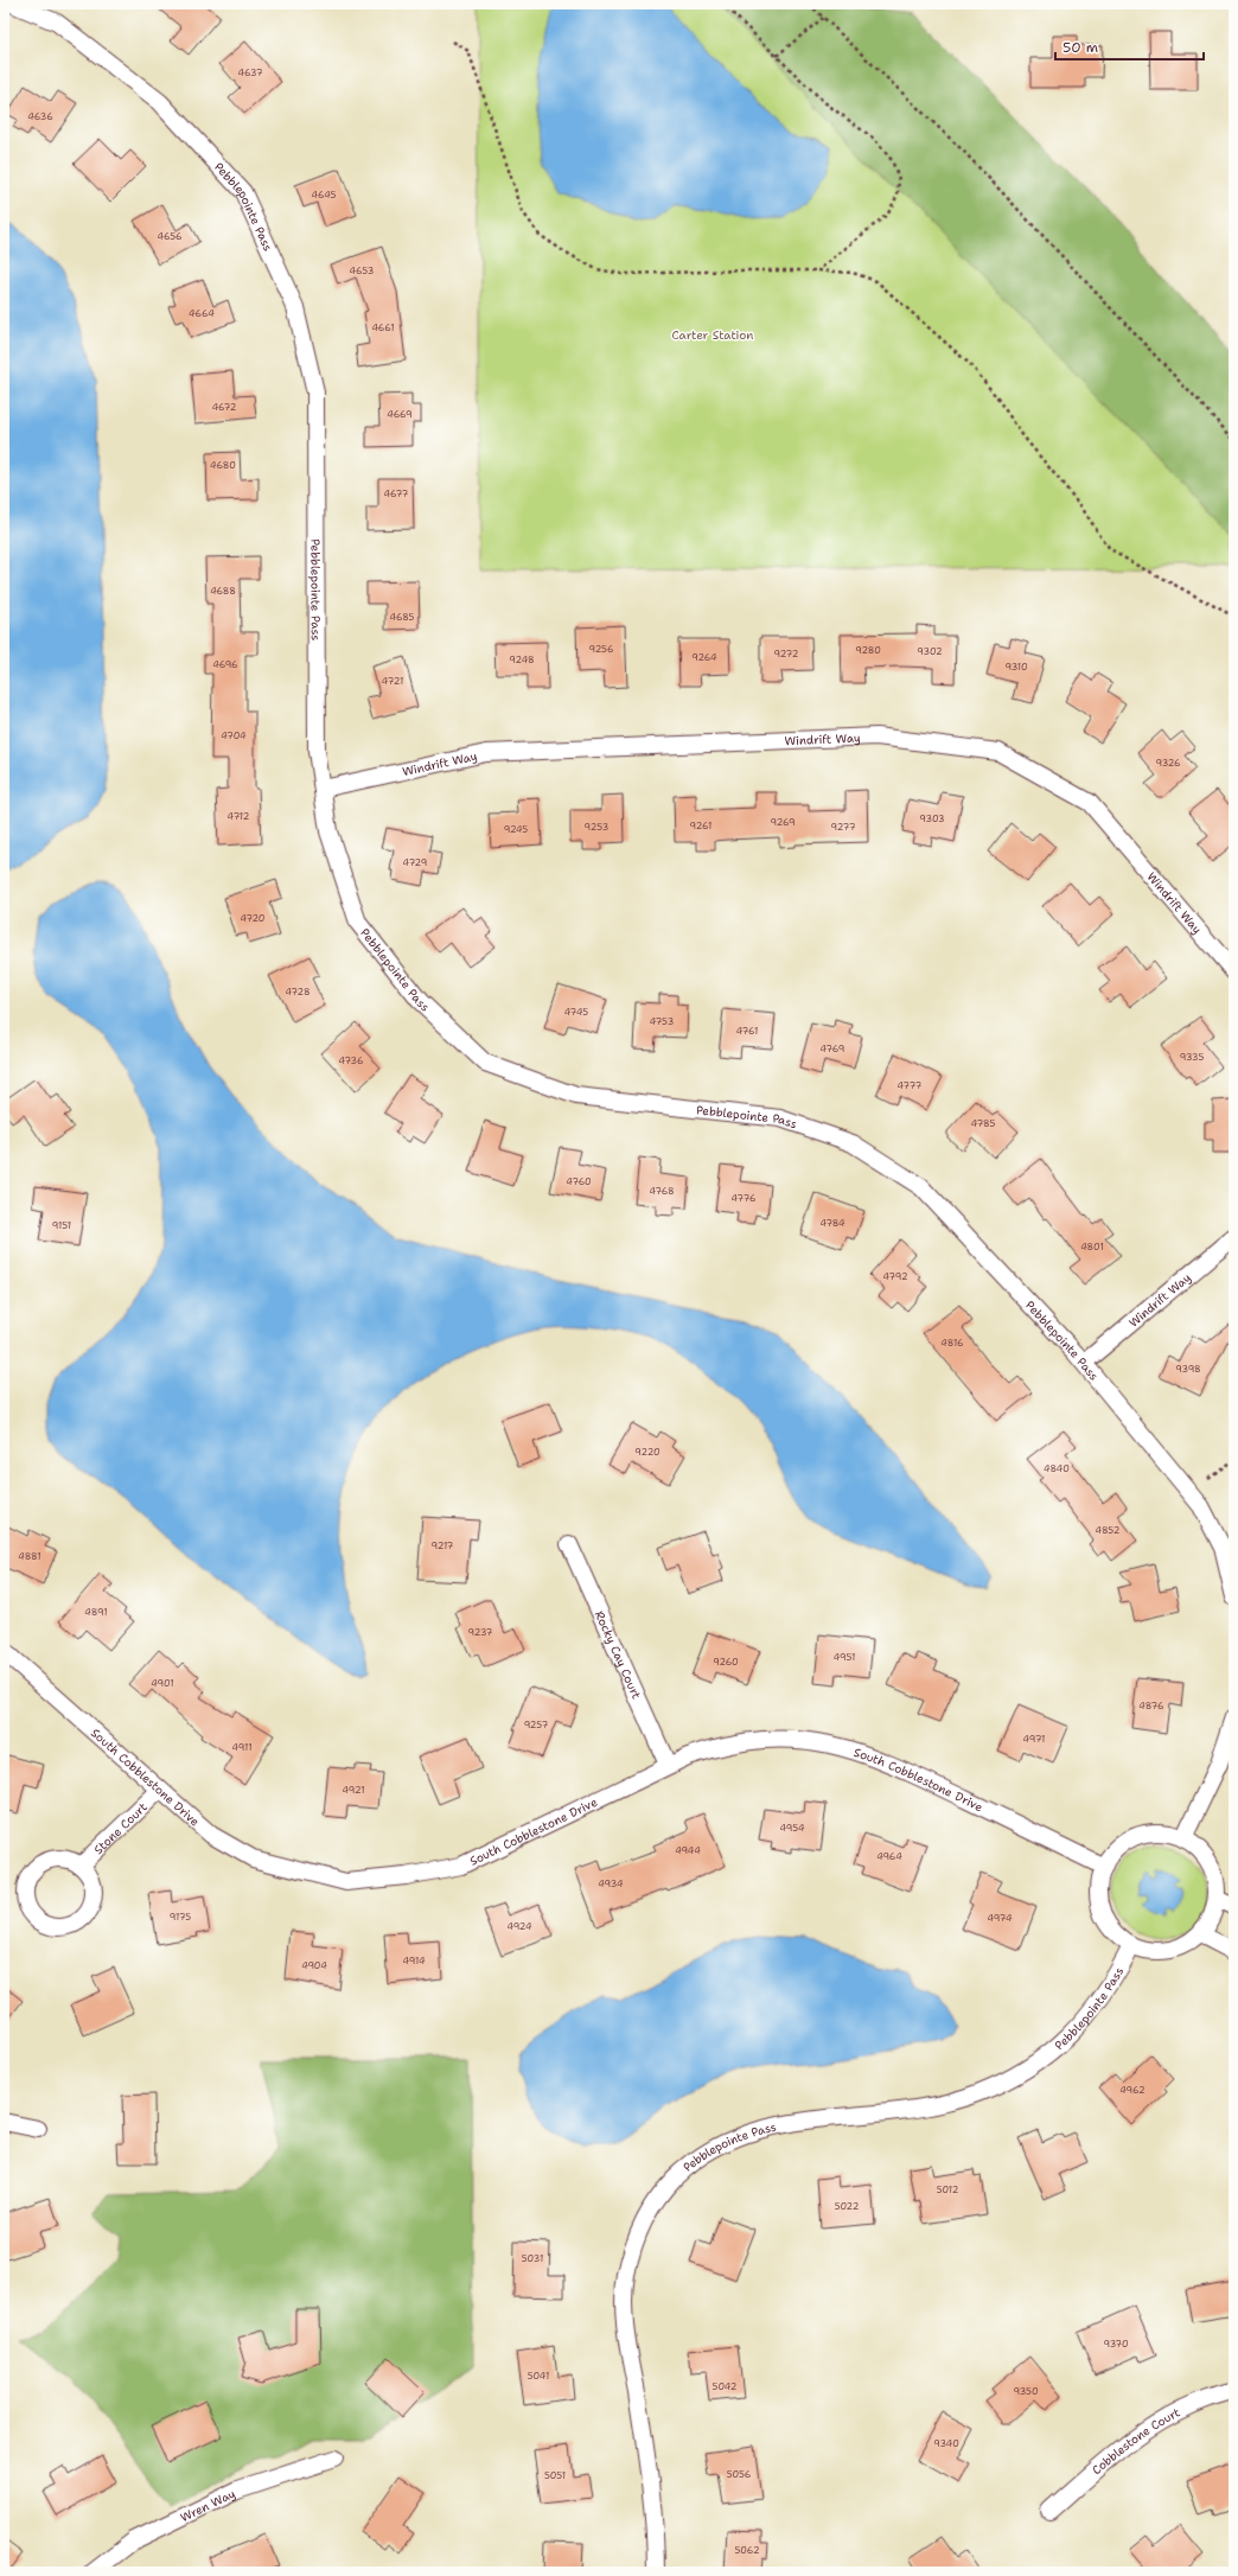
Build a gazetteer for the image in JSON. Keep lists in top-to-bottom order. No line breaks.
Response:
{"streets":{"street":["Pebblepointe Pass","Windrift Way","Rocky Cay Court","South Cobblestone Drive","Stone Court","Cobblestone Court","Wren Way"]},"crossings":[["Pebblepointe Pass","Windrift Way"],["Pebblepointe Pass","South Cobblestone Drive"],["Rocky Cay Court","South Cobblestone Drive"],["South Cobblestone Drive","Stone Court"]],"parks":["Carter Station"],"house_numbers":["4637","4636","4645","4656","4653","4664","4661","4672","4669","4680","4677","4688","4685","9256","9280","9302","9272","9264","9248","4696","9310","4721","4704","9326","4712","9303","9269","9261","9253","9277","9245","4729","4720","4728","4745","4753","4761","4769","9335","4736","4777","4785","4760","4768","4776","4784","9151","4801","4792","4816","9398","9220","4840","4852","9217","4881","4891","9237","4951","9260","4901","4876","9257","4971","4911","4921","4954","4944","4964","4934","9175","4974","4924","4914","4904","4962","5012","5022","5031","9370","5041","5042","9350","9340","5056","5051","5062"],"scale_bar":"50 m"}
